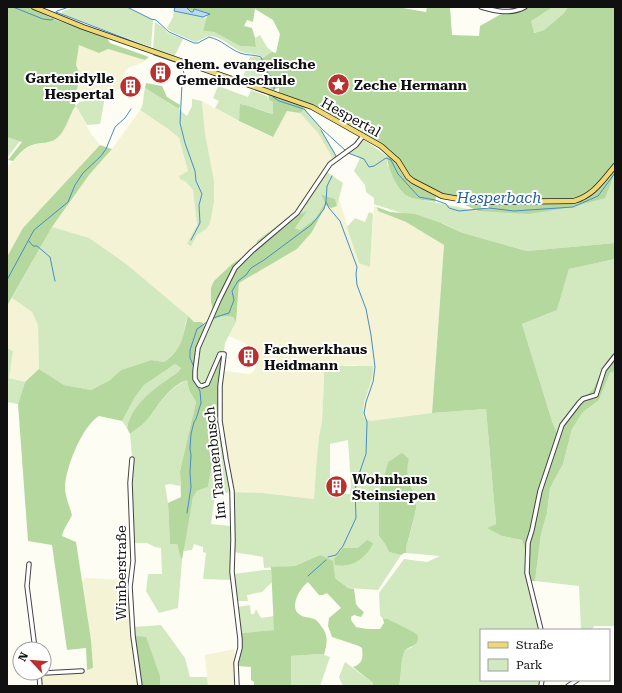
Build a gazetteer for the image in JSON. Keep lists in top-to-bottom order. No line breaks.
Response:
{"streets":{"main road":["Hespertal"],"street":["Im Tannenbusch","Wimberstraße"]},"crossings":[["Hespertal","Im Tannenbusch"]],"water":["Hesperbach"],"places":{"building":["ehem. evangelische Gemeindeschule","Gartenidylle Hespertal","Fachwerkhaus Heidmann","Wohnhaus Steinsiepen"],"place":["Zeche Hermann"]},"legend":["Straße","Park"],"north":"top left"}
